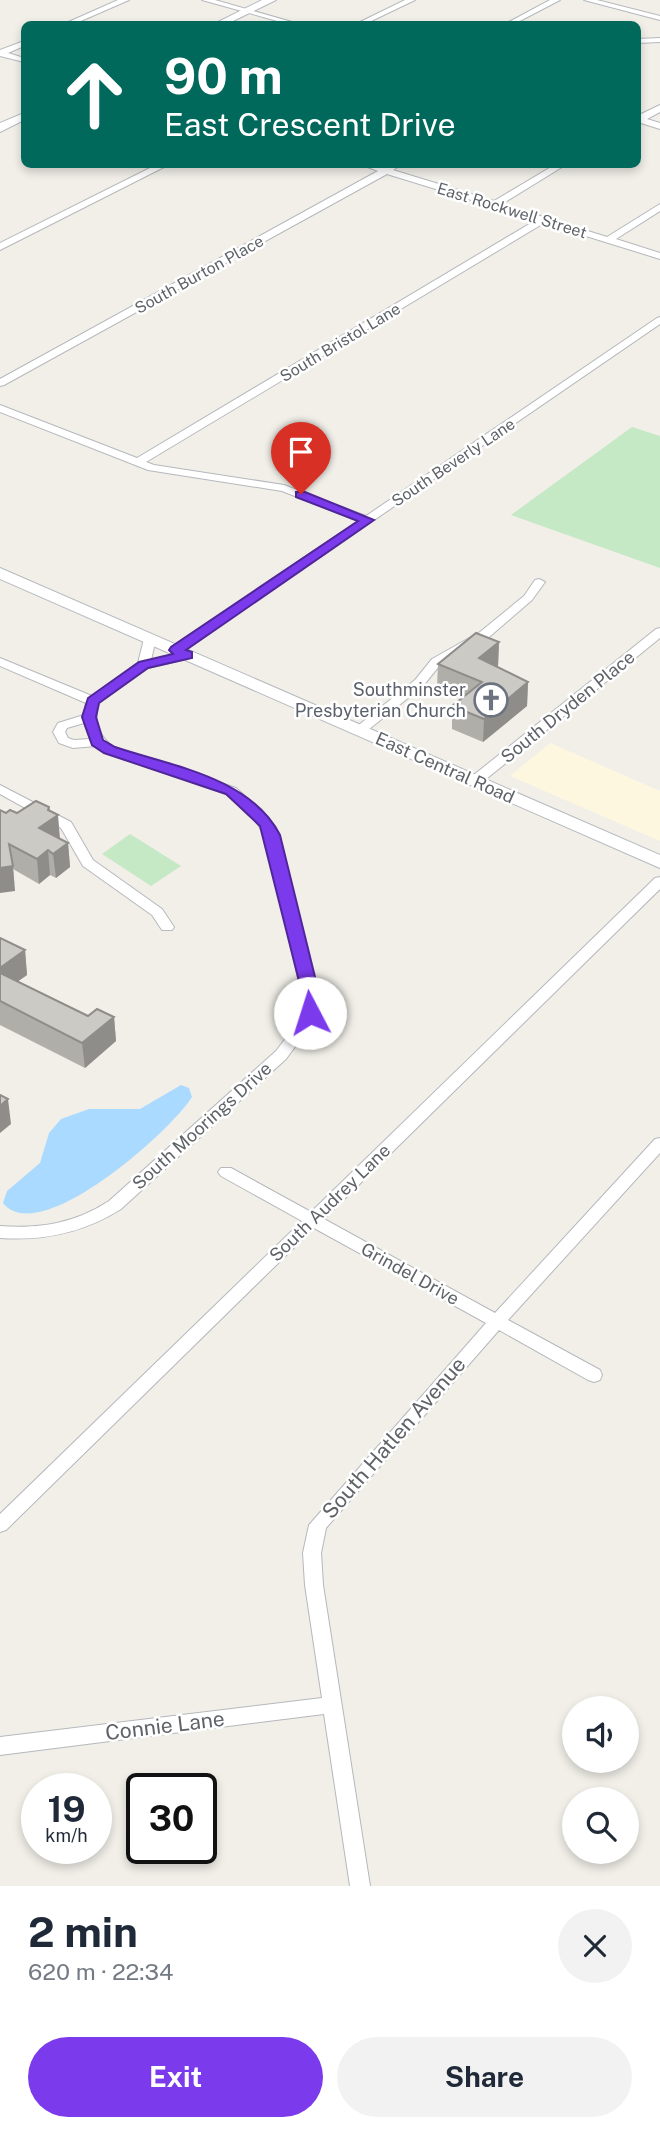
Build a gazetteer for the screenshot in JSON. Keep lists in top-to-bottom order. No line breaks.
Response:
{"streets":{"main road":["East Central Road"],"street":["East Rockwell Street","South Burton Place","South Bristol Lane","South Beverly Lane","South Dryden Place","South Moorings Drive","South Audrey Lane","Grindel Drive","South Hatlen Avenue","Connie Lane"]},"crossings":[["East Rockwell Street","South Burton Place"],["East Rockwell Street","South Bristol Lane"],["South Beverly Lane","East Central Road"],["South Dryden Place","East Central Road"],["South Audrey Lane","Grindel Drive"],["Grindel Drive","South Hatlen Avenue"],["South Hatlen Avenue","Connie Lane"]],"places":{"church":["Southminster Presbyterian Church"]},"page":{"turn":["90 m","East Crescent Drive"],"speed":"19 km/h","limit":"30","heading":["2 min","620 m · 22:34"],"buttons":["Exit","Share"]}}
